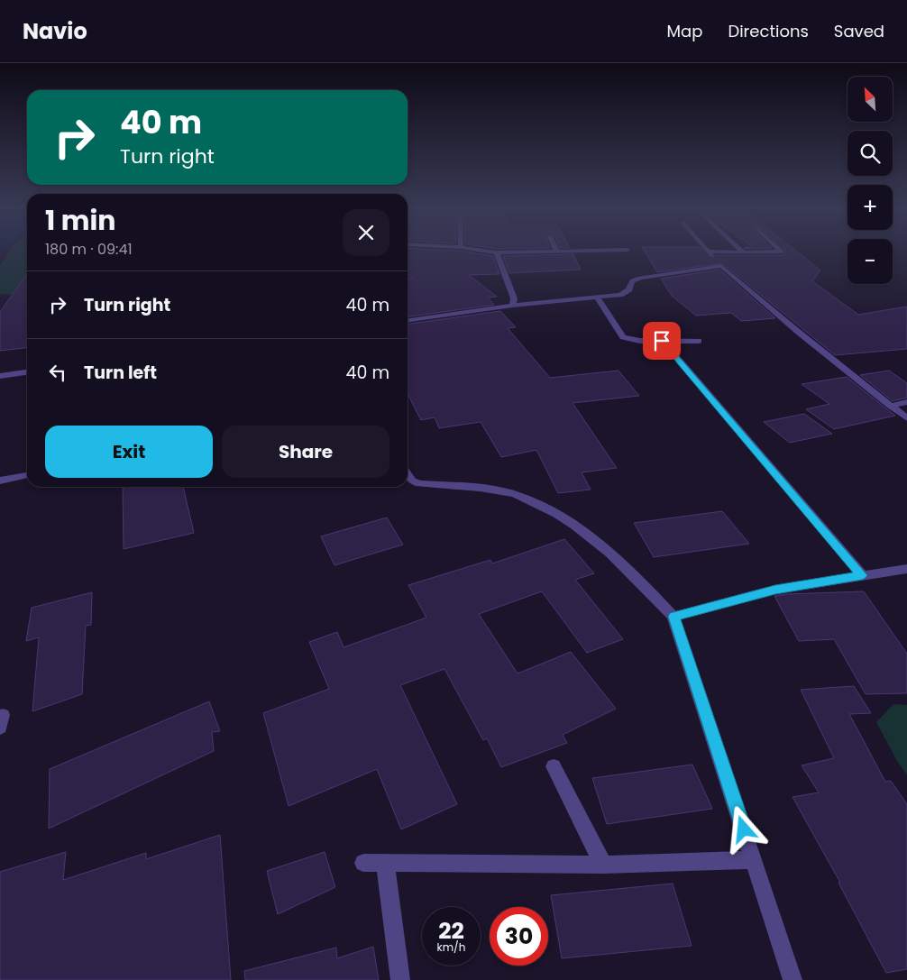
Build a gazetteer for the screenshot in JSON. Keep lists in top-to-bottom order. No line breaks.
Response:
{"north":"top left","page":{"header":"Navio","nav":["Map","Directions","Saved"],"map_buttons":["+","−"],"turn":["40 m","Turn right"],"heading":["1 min","180 m · 09:41"],"list":[{"name":"Turn right","value":"40 m"},{"name":"Turn left","value":"40 m"}],"buttons":["Exit","Share"],"speed":"22 km/h","limit":"30"}}
